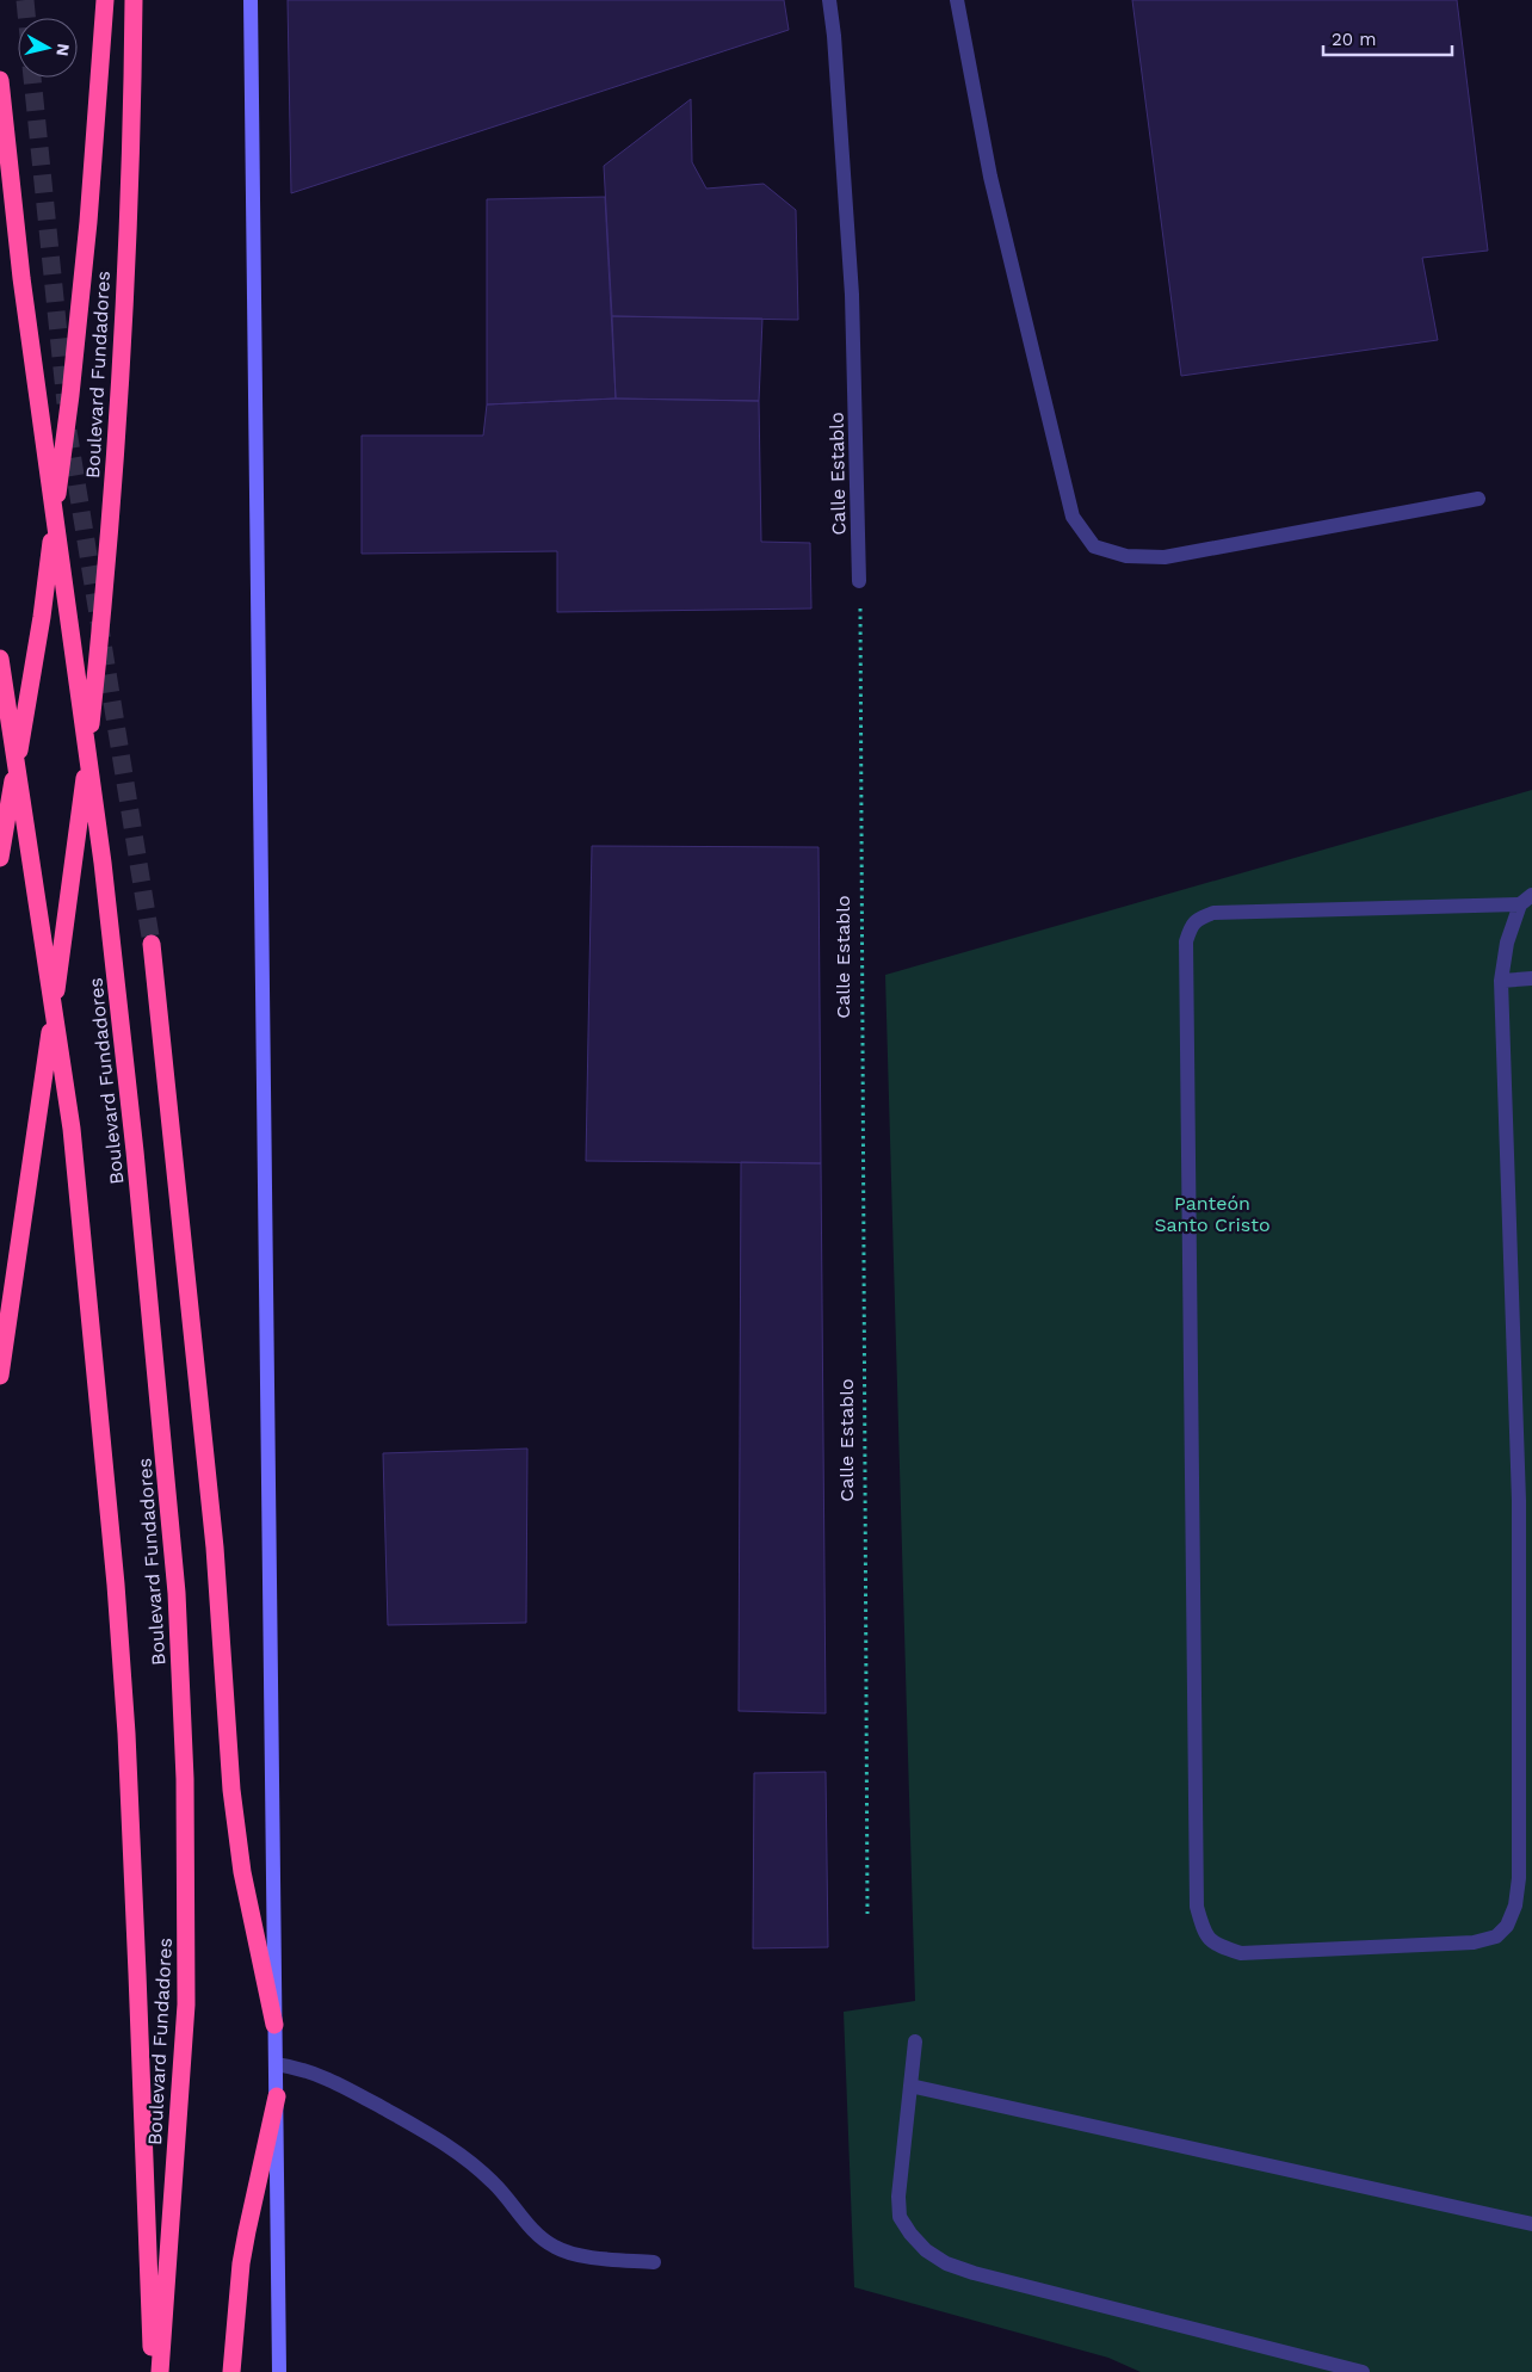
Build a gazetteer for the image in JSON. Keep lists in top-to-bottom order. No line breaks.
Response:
{"streets":{"highway":["Boulevard Fundadores"],"street":["Calle Establo"]},"parks":["Panteón Santo Cristo"],"scale_bar":"20 m","north":"right"}
